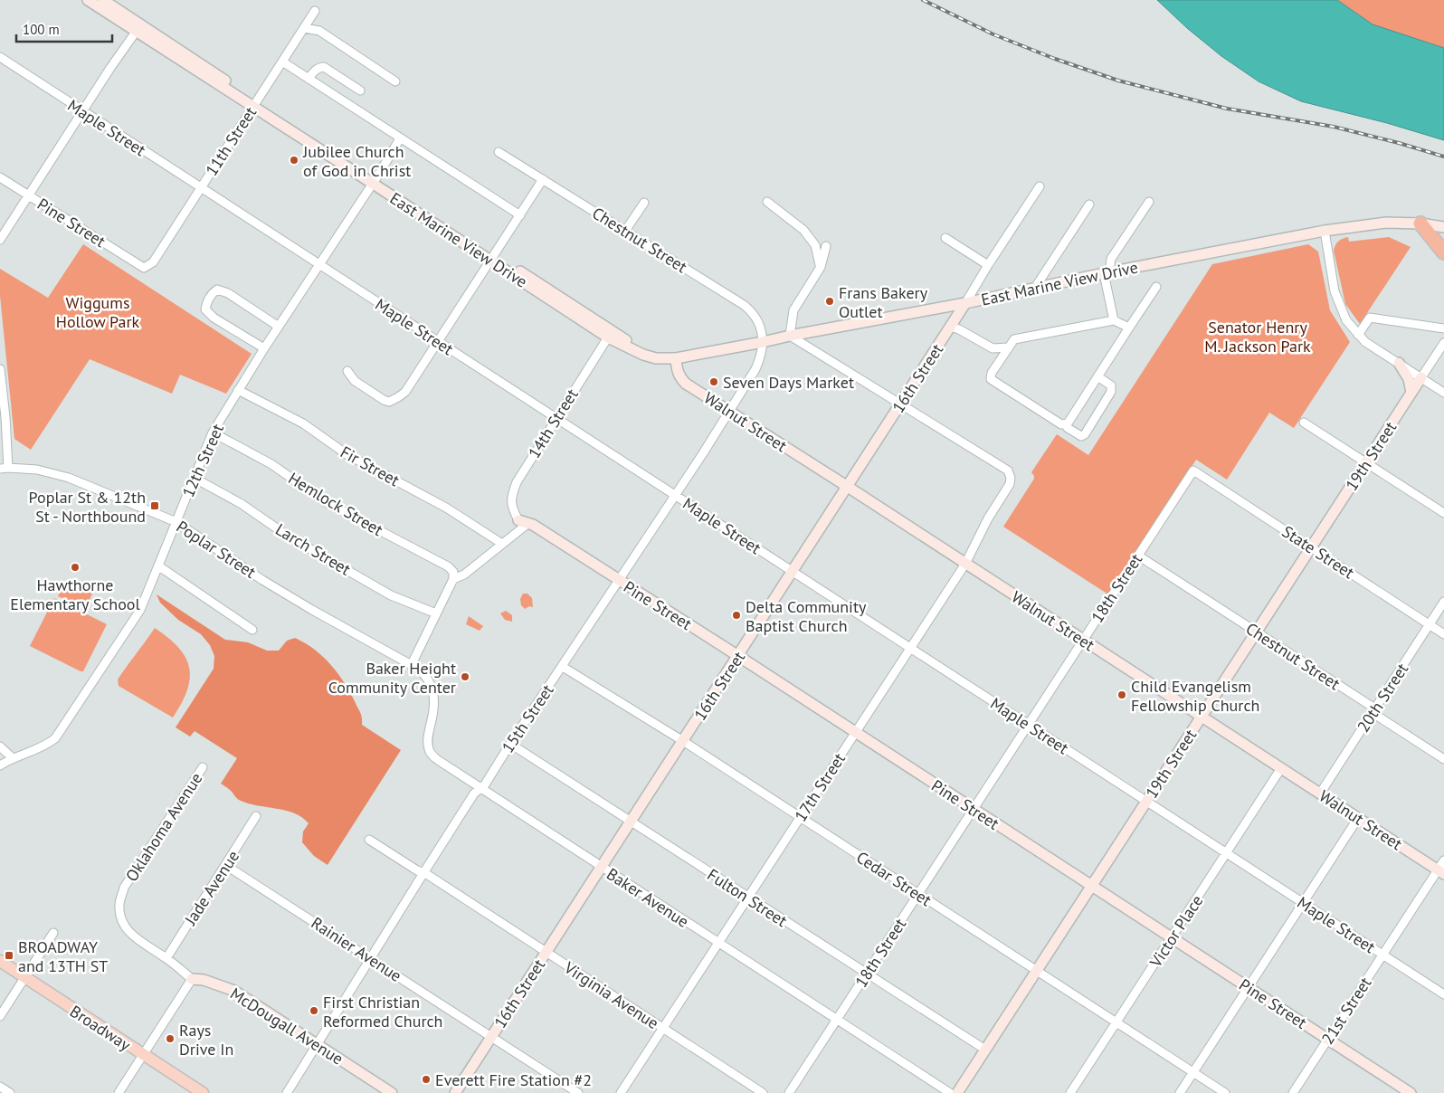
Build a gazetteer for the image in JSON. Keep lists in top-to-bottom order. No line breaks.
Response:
{"streets":{"main road":["Broadway"],"street":["Maple Street","11th Street","Pine Street","East Marine View Drive","Chestnut Street","16th Street","Walnut Street","14th Street","19th Street","12th Street","Fir Street","Hemlock Street","Poplar Street","Larch Street","State Street","18th Street","20th Street","15th Street","17th Street","Oklahoma Avenue","Cedar Street","Jade Avenue","Baker Avenue","Fulton Street","Victor Place","Rainier Avenue","Virginia Avenue","21st Street","McDougall Avenue"]},"crossings":[["Maple Street","11th Street"],["Maple Street","16th Street"],["Maple Street","14th Street"],["Maple Street","19th Street"],["Maple Street","12th Street"],["Maple Street","18th Street"],["Maple Street","15th Street"],["Maple Street","17th Street"],["Maple Street","Victor Place"],["Maple Street","21st Street"],["11th Street","Pine Street"],["11th Street","East Marine View Drive"],["Pine Street","16th Street"],["Pine Street","14th Street"],["Pine Street","19th Street"],["Pine Street","18th Street"],["Pine Street","15th Street"],["Pine Street","17th Street"],["Pine Street","Victor Place"],["Pine Street","21st Street"],["East Marine View Drive","Chestnut Street"],["East Marine View Drive","16th Street"],["East Marine View Drive","Walnut Street"],["East Marine View Drive","14th Street"],["East Marine View Drive","12th Street"],["East Marine View Drive","15th Street"],["Chestnut Street","19th Street"],["Chestnut Street","18th Street"],["Chestnut Street","20th Street"],["Chestnut Street","15th Street"],["16th Street","Walnut Street"],["16th Street","17th Street"],["16th Street","Cedar Street"],["16th Street","Baker Avenue"],["16th Street","Fulton Street"],["16th Street","Rainier Avenue"],["16th Street","Virginia Avenue"],["Walnut Street","19th Street"],["Walnut Street","18th Street"],["Walnut Street","20th Street"],["Walnut Street","15th Street"],["Walnut Street","17th Street"],["Walnut Street","Victor Place"],["Walnut Street","21st Street"],["19th Street","State Street"],["19th Street","Cedar Street"],["19th Street","Fulton Street"],["12th Street","Fir Street"],["12th Street","Hemlock Street"],["12th Street","Poplar Street"],["12th Street","Larch Street"],["Poplar Street","Baker Avenue"],["State Street","18th Street"],["State Street","20th Street"],["18th Street","Cedar Street"],["18th Street","Baker Avenue"],["18th Street","Fulton Street"],["15th Street","Cedar Street"],["15th Street","Baker Avenue"],["15th Street","Fulton Street"],["15th Street","Rainier Avenue"],["15th Street","Virginia Avenue"],["15th Street","McDougall Avenue"],["17th Street","Cedar Street"],["17th Street","Baker Avenue"],["17th Street","Fulton Street"],["17th Street","Virginia Avenue"],["Oklahoma Avenue","Jade Avenue"],["Cedar Street","Victor Place"],["Jade Avenue","Rainier Avenue"]],"parks":["Wiggums Hollow Park","Senator Henry M. Jackson Park"],"places":{"other":["Jubilee Church of God in Christ","Frans Bakery Outlet","Seven Days Market","Hawthorne Elementary School","Delta Community Baptist Church","Baker Height Community Center","Child Evangelism Fellowship Church","First Christian Reformed Church","Rays Drive In","Everett Fire Station #2"],"transit":["Poplar St & 12th St - Northbound","BROADWAY and 13TH ST"]},"scale_bar":"100 m"}
